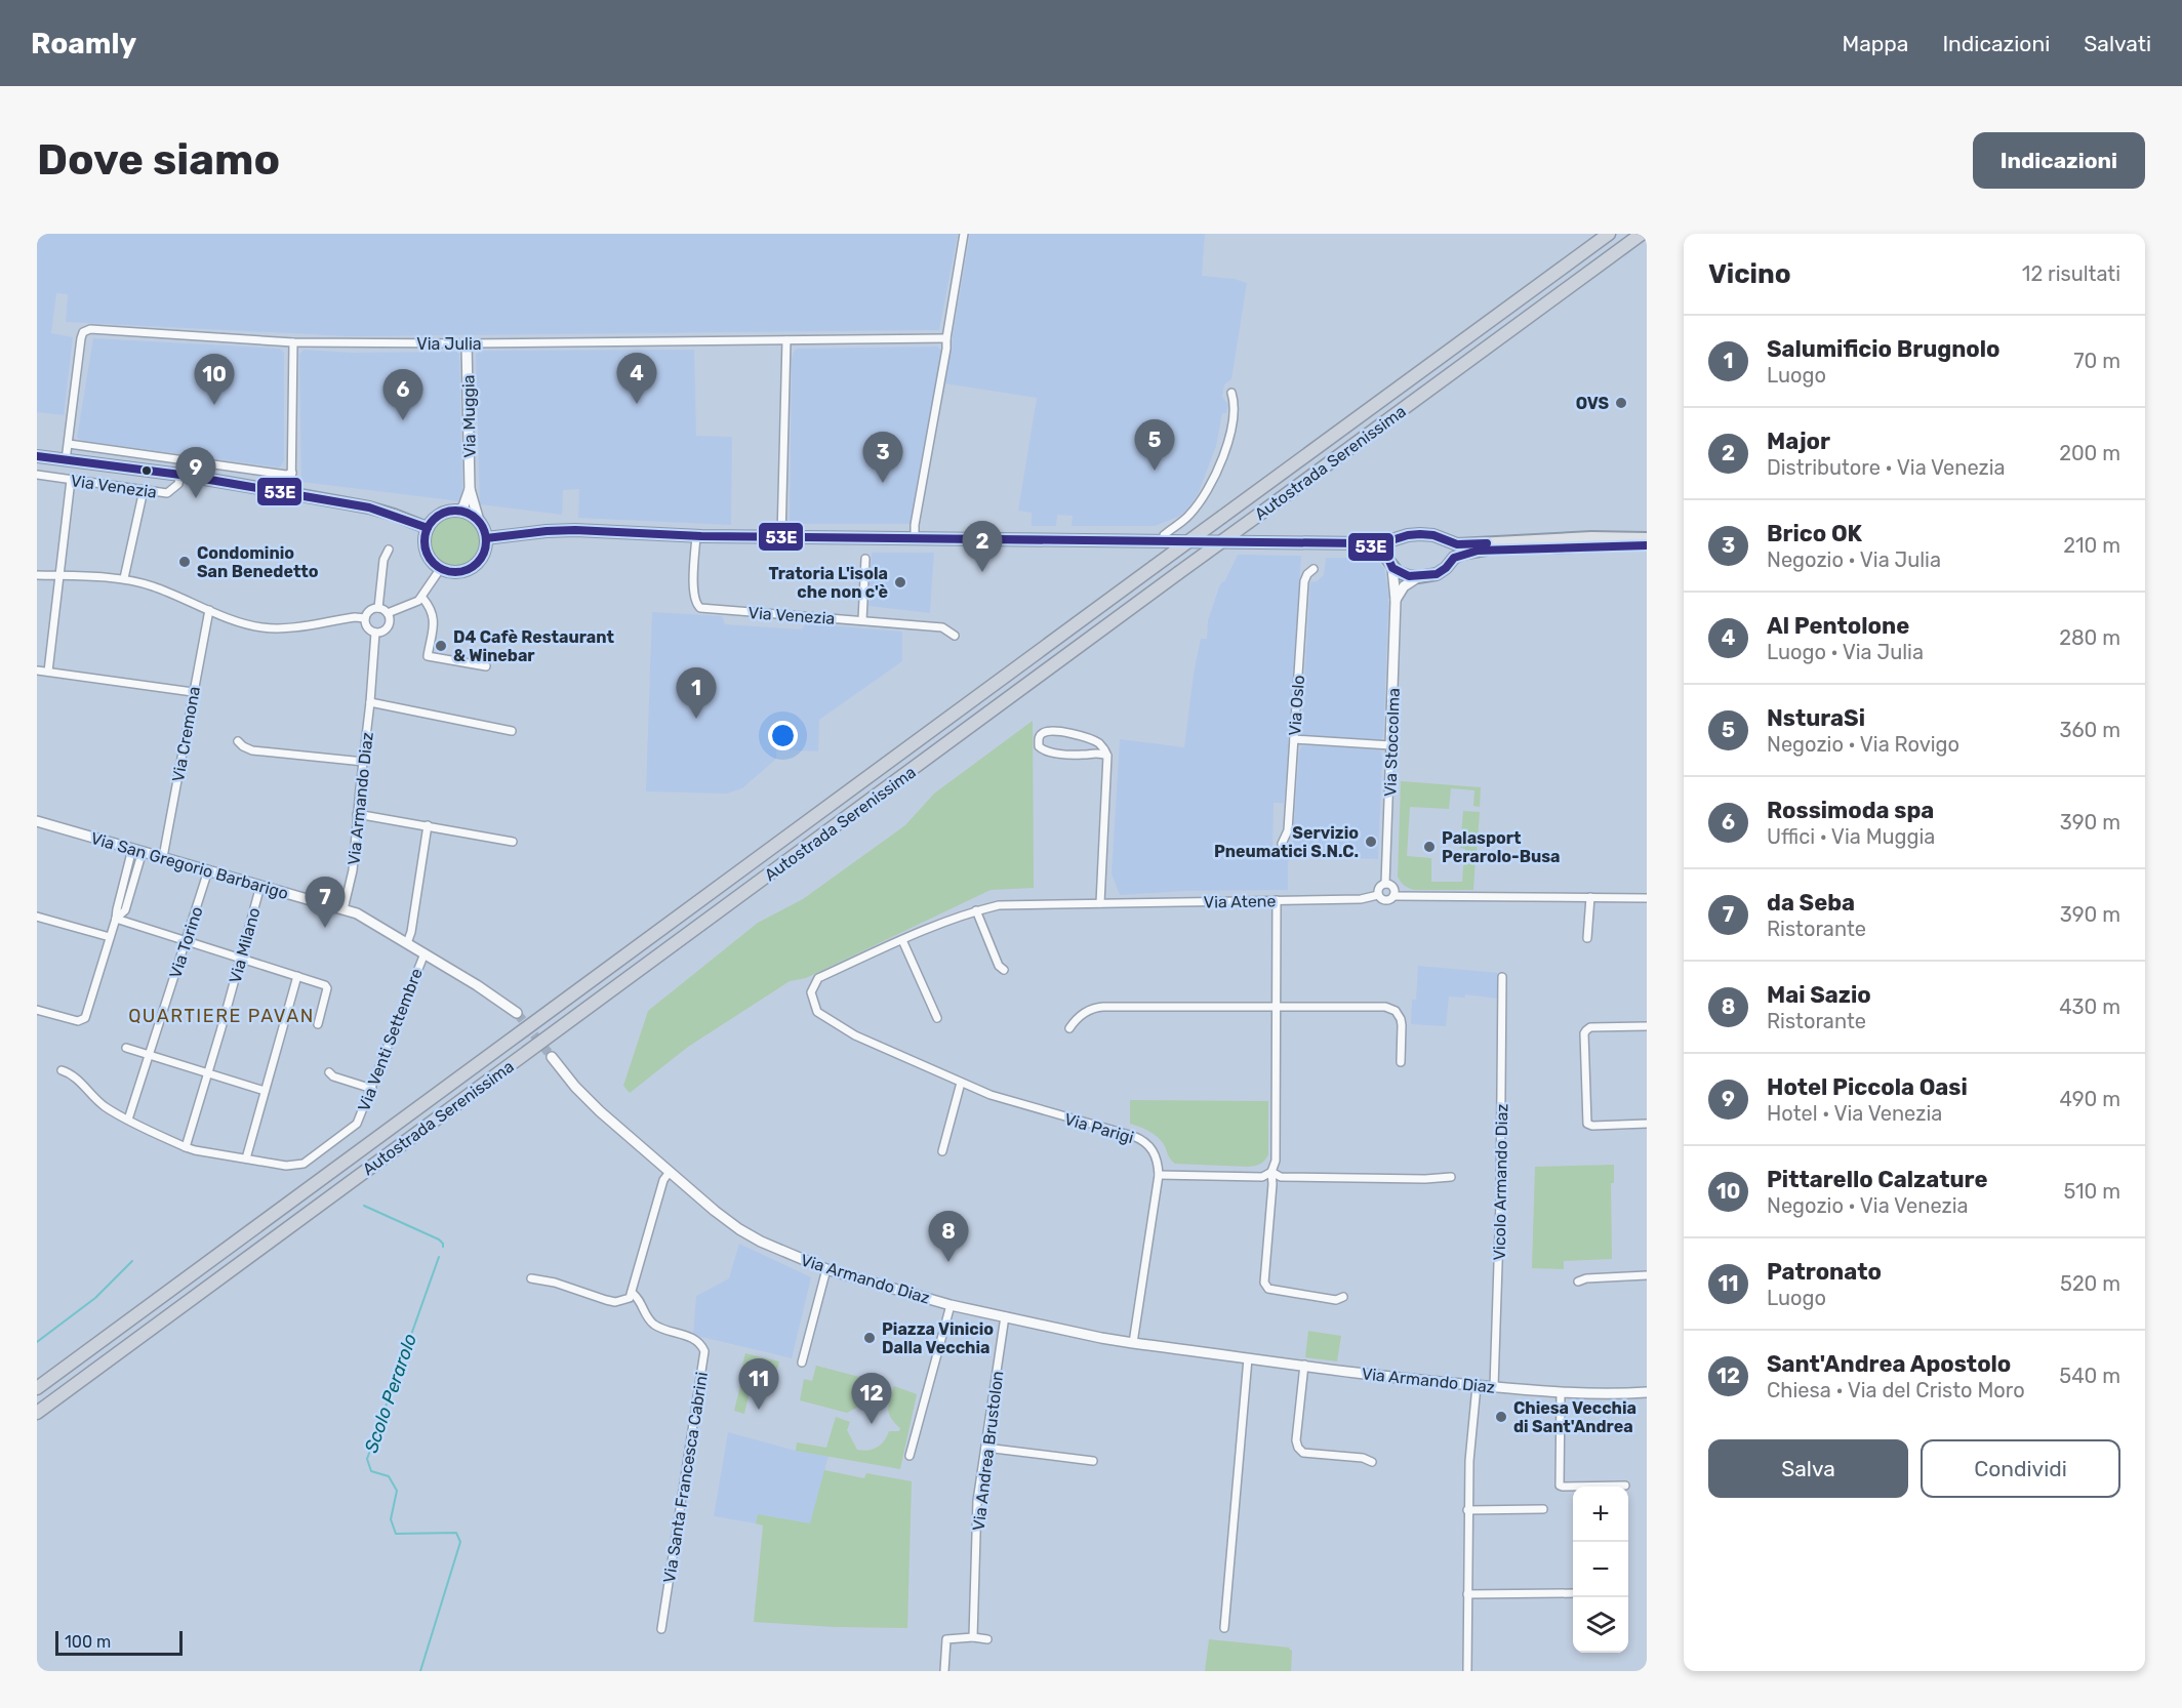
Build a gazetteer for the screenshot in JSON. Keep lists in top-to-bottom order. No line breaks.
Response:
{"streets":{"highway":["Autostrada Serenissima"],"main road":["Via Venezia"],"street":["Via Julia","Via Muggia","Via Oslo","Via Cremona","Via Stoccolma","Via Armando Diaz","Via San Gregorio Barbarigo","Via Atene","Via Torino","Via Milano","Via Venti Settembre","Via Parigi","Vicolo Armando Diaz","Via Andrea Brustolon","Via Santa Francesca Cabrini"]},"crossings":[["Via Julia","Via Muggia"],["Via Julia","Via Venezia"],["Via Muggia","Via Venezia"],["Via Cremona","Via San Gregorio Barbarigo"],["Via Stoccolma","Via Atene"],["Via Armando Diaz","Via San Gregorio Barbarigo"],["Via Armando Diaz","Via Parigi"],["Via Armando Diaz","Vicolo Armando Diaz"],["Via Armando Diaz","Via Andrea Brustolon"],["Via San Gregorio Barbarigo","Via Torino"],["Via San Gregorio Barbarigo","Via Milano"],["Via Atene","Via Parigi"],["Via Torino","Via Venti Settembre"],["Via Milano","Via Venti Settembre"]],"districts":["QUARTIERE PAVAN"],"water":["Scolo Perarolo"],"places":["OVS","Condominio San Benedetto","Tratoria L'isola che non c'è","D4 Cafè Restaurant & Winebar","Servizio Pneumatici S.N.C.","Palasport Perarolo-Busa","Piazza Vinicio Dalla Vecchia","Chiesa Vecchia di Sant'Andrea"],"lines":["transit line 53E"],"scale_bar":"100 m","page":{"header":"Roamly","nav":["Mappa","Indicazioni","Salvati"],"buttons":["Indicazioni",["Salva","Condividi"]],"title":"Dove siamo","heading":["Vicino","12 risultati"],"list":[{"mark":"1","name":"Salumificio Brugnolo","note":"Luogo","value":"70 m"},{"mark":"2","name":"Major","note":"Distributore · Via Venezia","value":"200 m"},{"mark":"3","name":"Brico OK","note":"Negozio · Via Julia","value":"210 m"},{"mark":"4","name":"Al Pentolone","note":"Luogo · Via Julia","value":"280 m"},{"mark":"5","name":"NsturaSi","note":"Negozio · Via Rovigo","value":"360 m"},{"mark":"6","name":"Rossimoda spa","note":"Uffici · Via Muggia","value":"390 m"},{"mark":"7","name":"da Seba","note":"Ristorante","value":"390 m"},{"mark":"8","name":"Mai Sazio","note":"Ristorante","value":"430 m"},{"mark":"9","name":"Hotel Piccola Oasi","note":"Hotel · Via Venezia","value":"490 m"},{"mark":"10","name":"Pittarello Calzature","note":"Negozio · Via Venezia","value":"510 m"},{"mark":"11","name":"Patronato","note":"Luogo","value":"520 m"},{"mark":"12","name":"Sant'Andrea Apostolo","note":"Chiesa · Via del Cristo Moro","value":"540 m"}],"pins":["4","10","6","5","3","9","2","1","7","8","11","12"],"map_buttons":["+","−"],"scale":"100 m"}}
